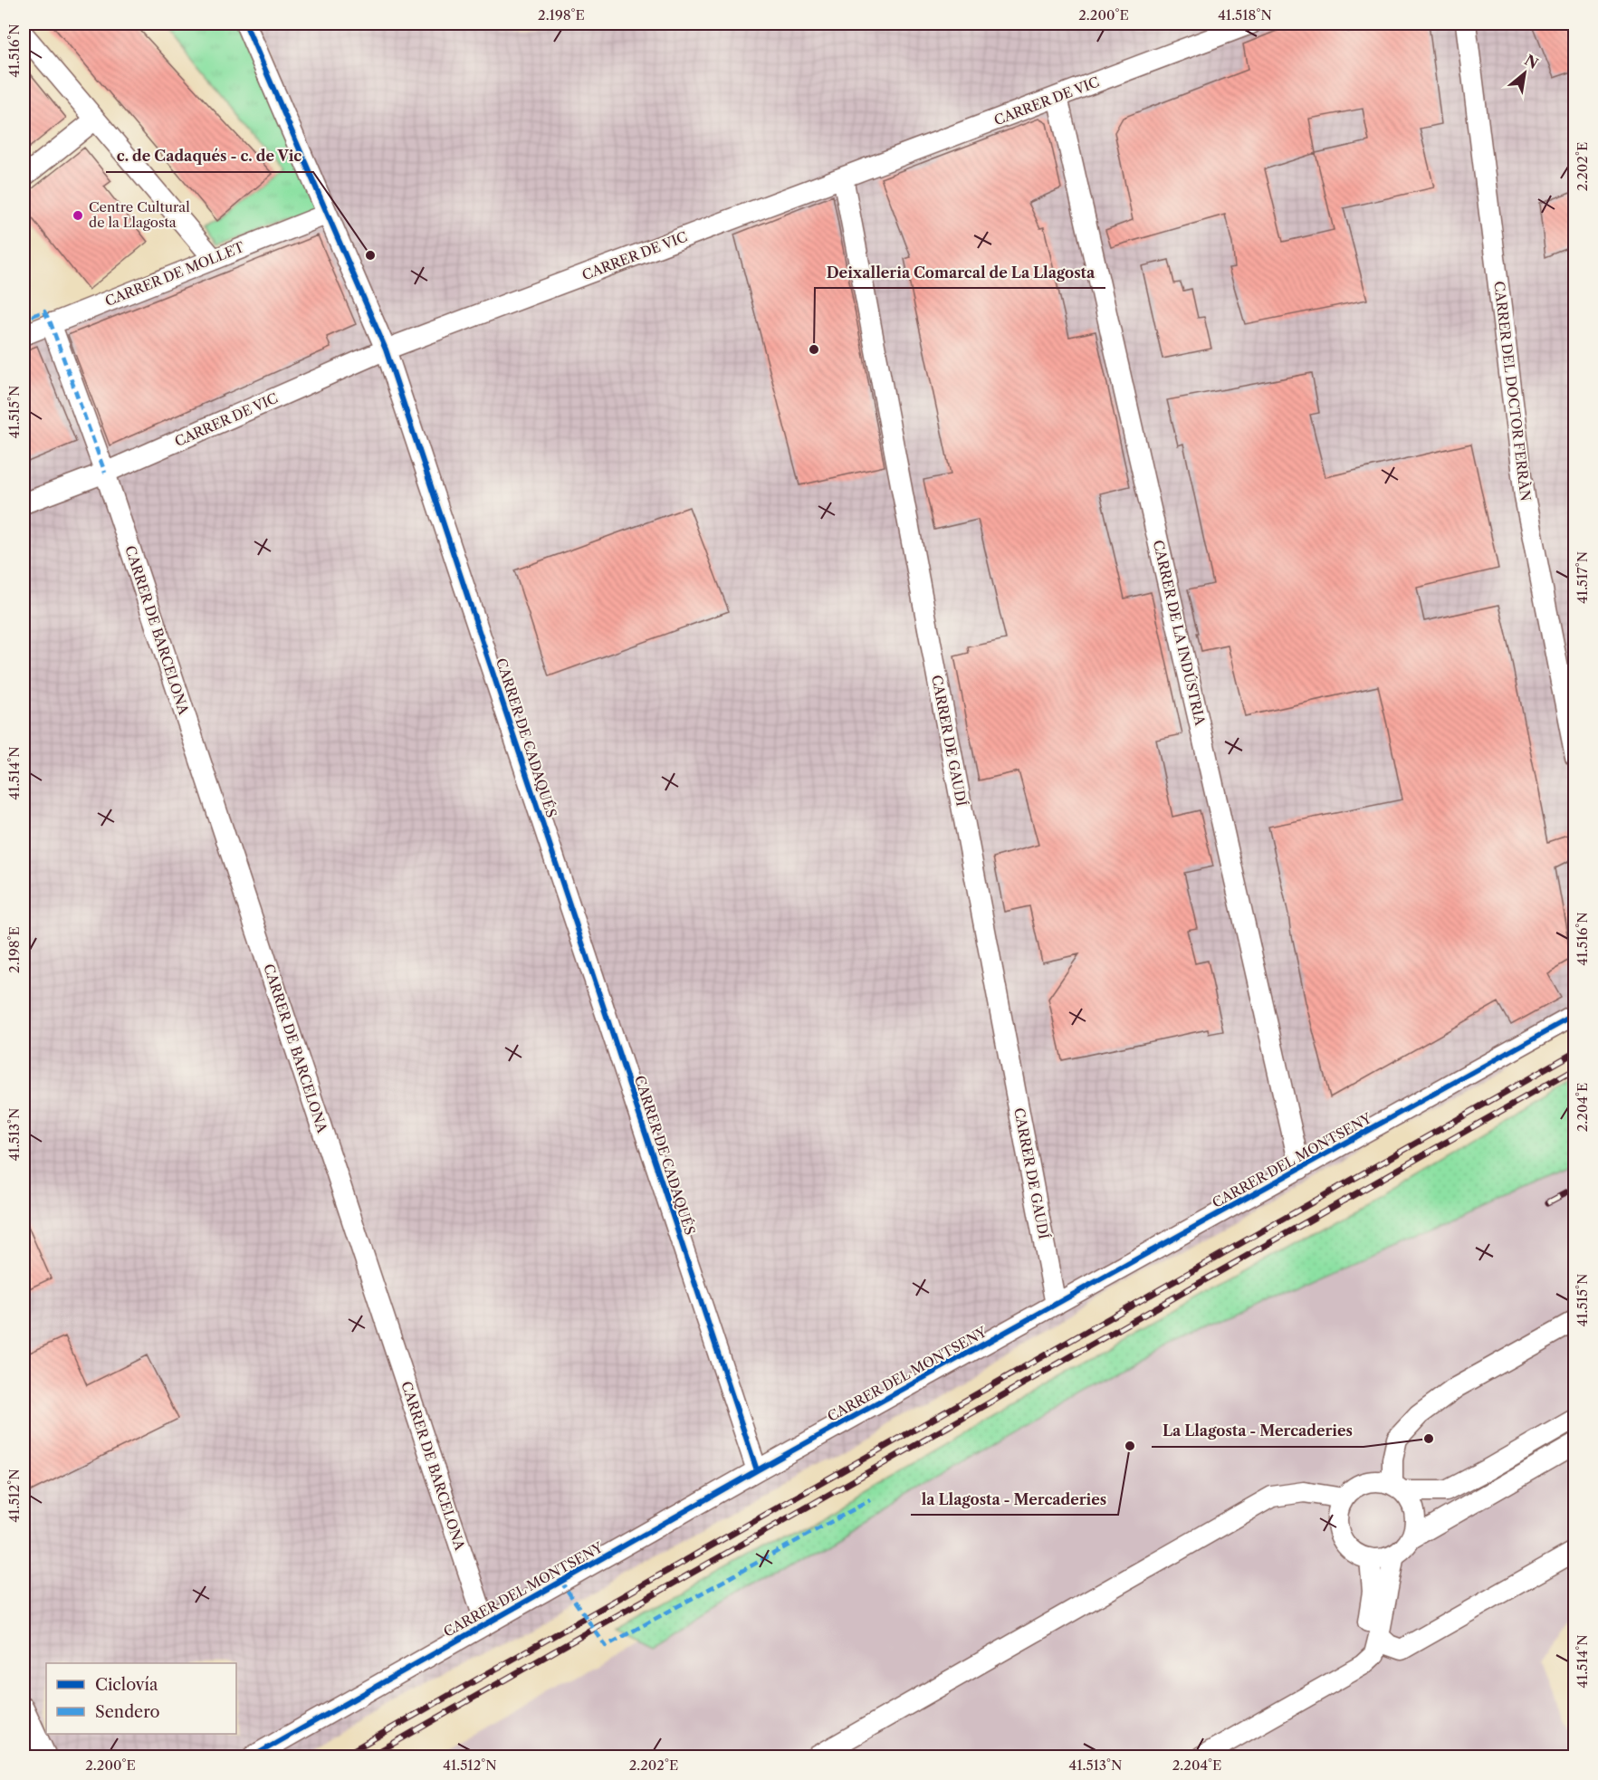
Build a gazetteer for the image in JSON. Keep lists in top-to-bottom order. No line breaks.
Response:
{"streets":{"street":["CARRER DE VIC","CARRER DE MOLLET","CARRER DEL DOCTOR FERRÀN","CARRER DE BARCELONA","CARRER DE LA INDÚSTRIA","CARRER DE CADAQUÉS","CARRER DE GAUDÍ","CARRER DEL MONTSENY"]},"crossings":[["CARRER DE VIC","CARRER DE BARCELONA"],["CARRER DE VIC","CARRER DE LA INDÚSTRIA"],["CARRER DE VIC","CARRER DE CADAQUÉS"],["CARRER DE VIC","CARRER DE GAUDÍ"],["CARRER DE MOLLET","CARRER DE BARCELONA"],["CARRER DE MOLLET","CARRER DE CADAQUÉS"],["CARRER DE BARCELONA","CARRER DEL MONTSENY"],["CARRER DE LA INDÚSTRIA","CARRER DEL MONTSENY"],["CARRER DE CADAQUÉS","CARRER DEL MONTSENY"],["CARRER DE GAUDÍ","CARRER DEL MONTSENY"]],"places":["Centre Cultural de la Llagosta","c. de Cadaqués - c. de Vic","Deixalleria Comarcal de La Llagosta","La Llagosta - Mercaderies","la Llagosta - Mercaderies"],"legend":["Ciclovía","Sendero"],"north":"top right","coordinates":["2.198°E","2.200°E","41.518°N","41.516°N","2.202°E","41.515°N","41.517°N","41.514°N","2.204°E","41.513°N","41.512°N"]}
